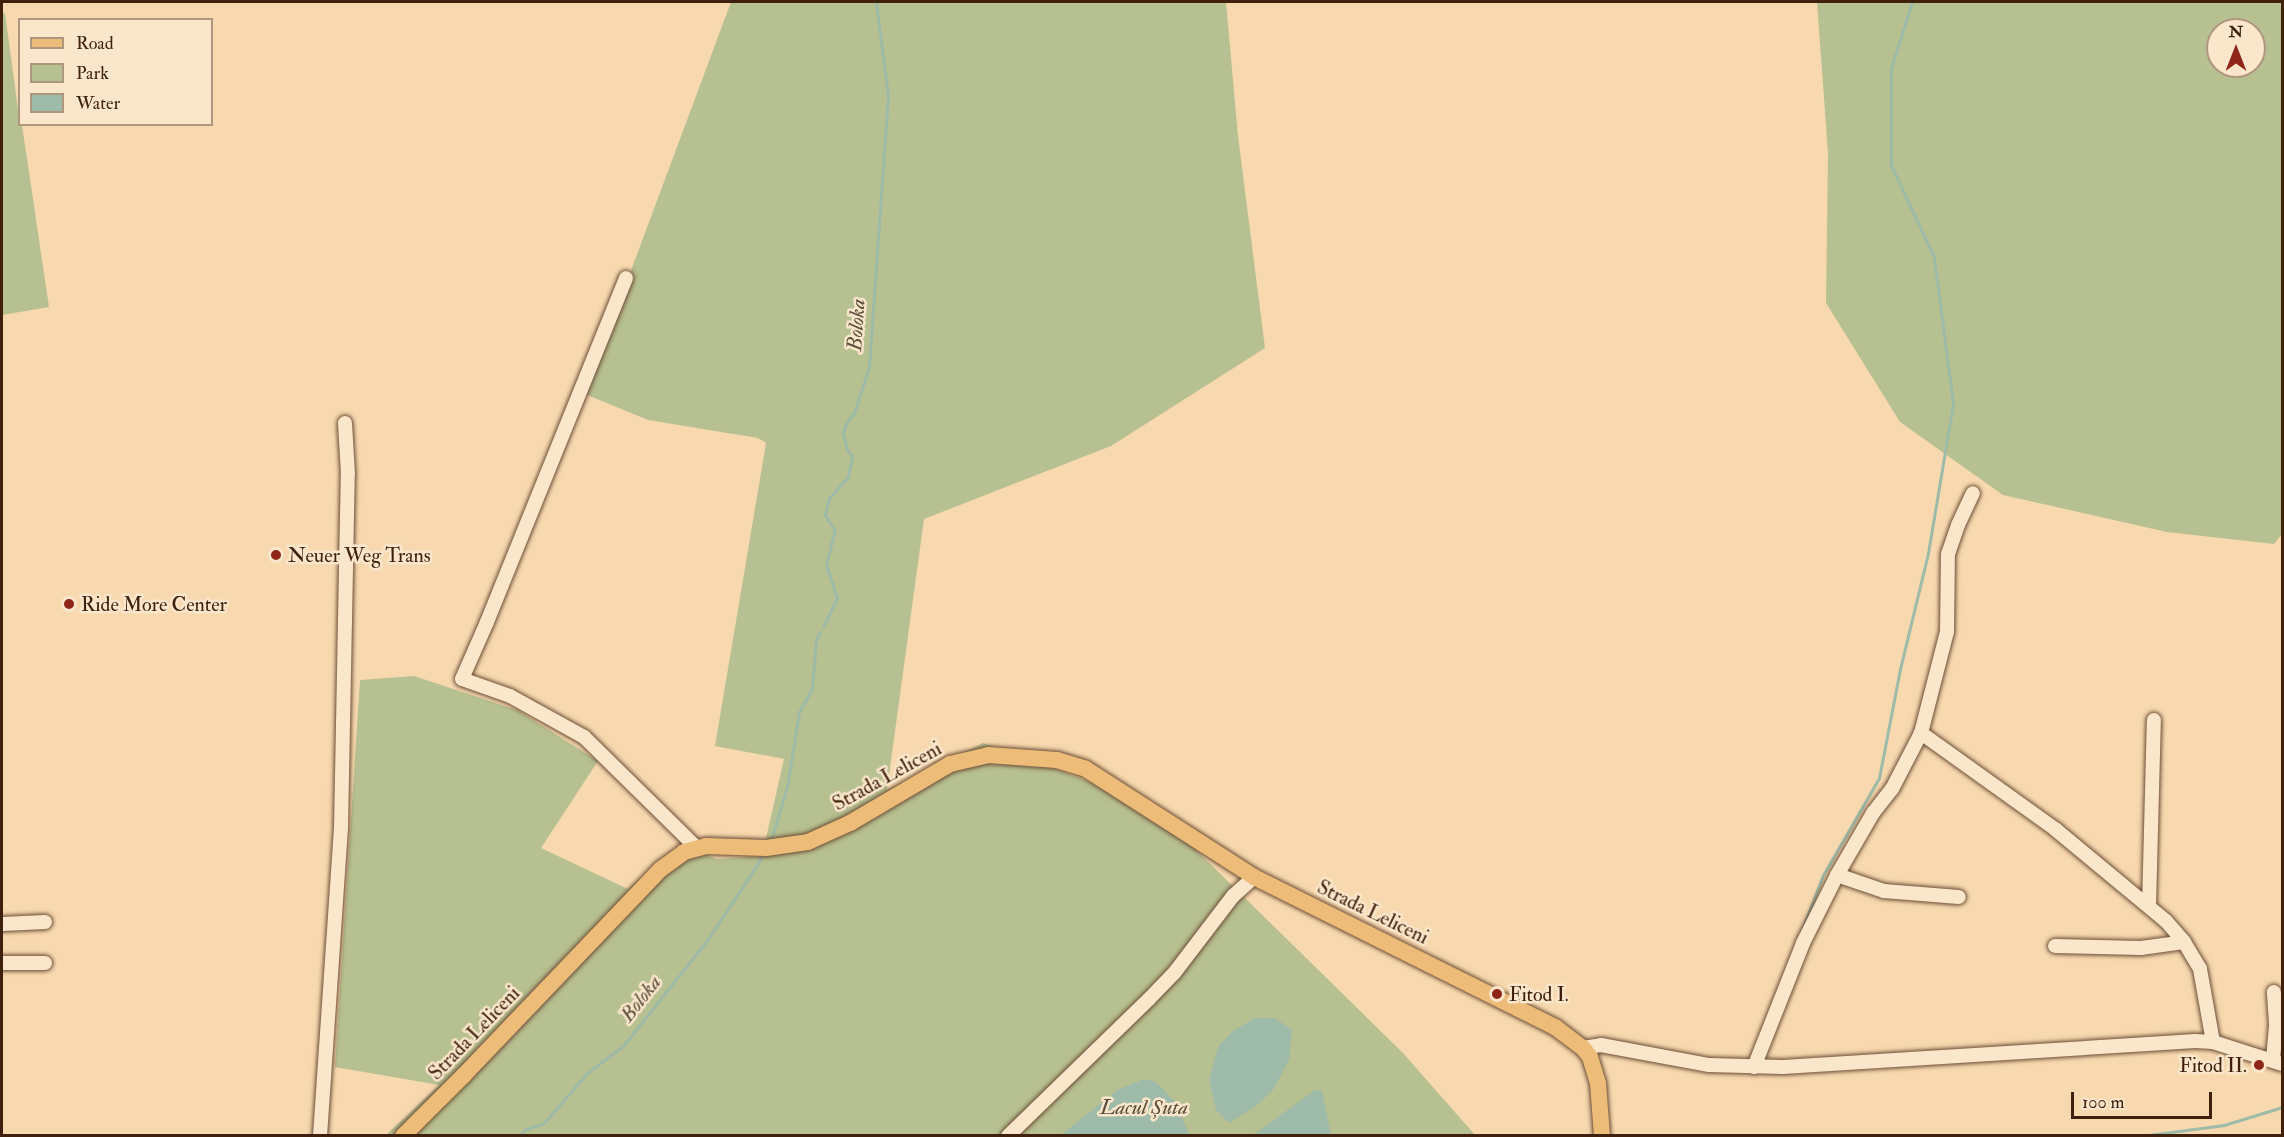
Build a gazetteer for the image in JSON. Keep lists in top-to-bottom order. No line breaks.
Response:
{"streets":{"main road":["Strada Leliceni"]},"water":["Boloka","Lacul Șuta"],"places":["Neuer Weg Trans","Ride More Center","Fitod I.","Fitod II."],"legend":["Road","Park","Water"],"scale_bar":"100 m","north":"top"}
